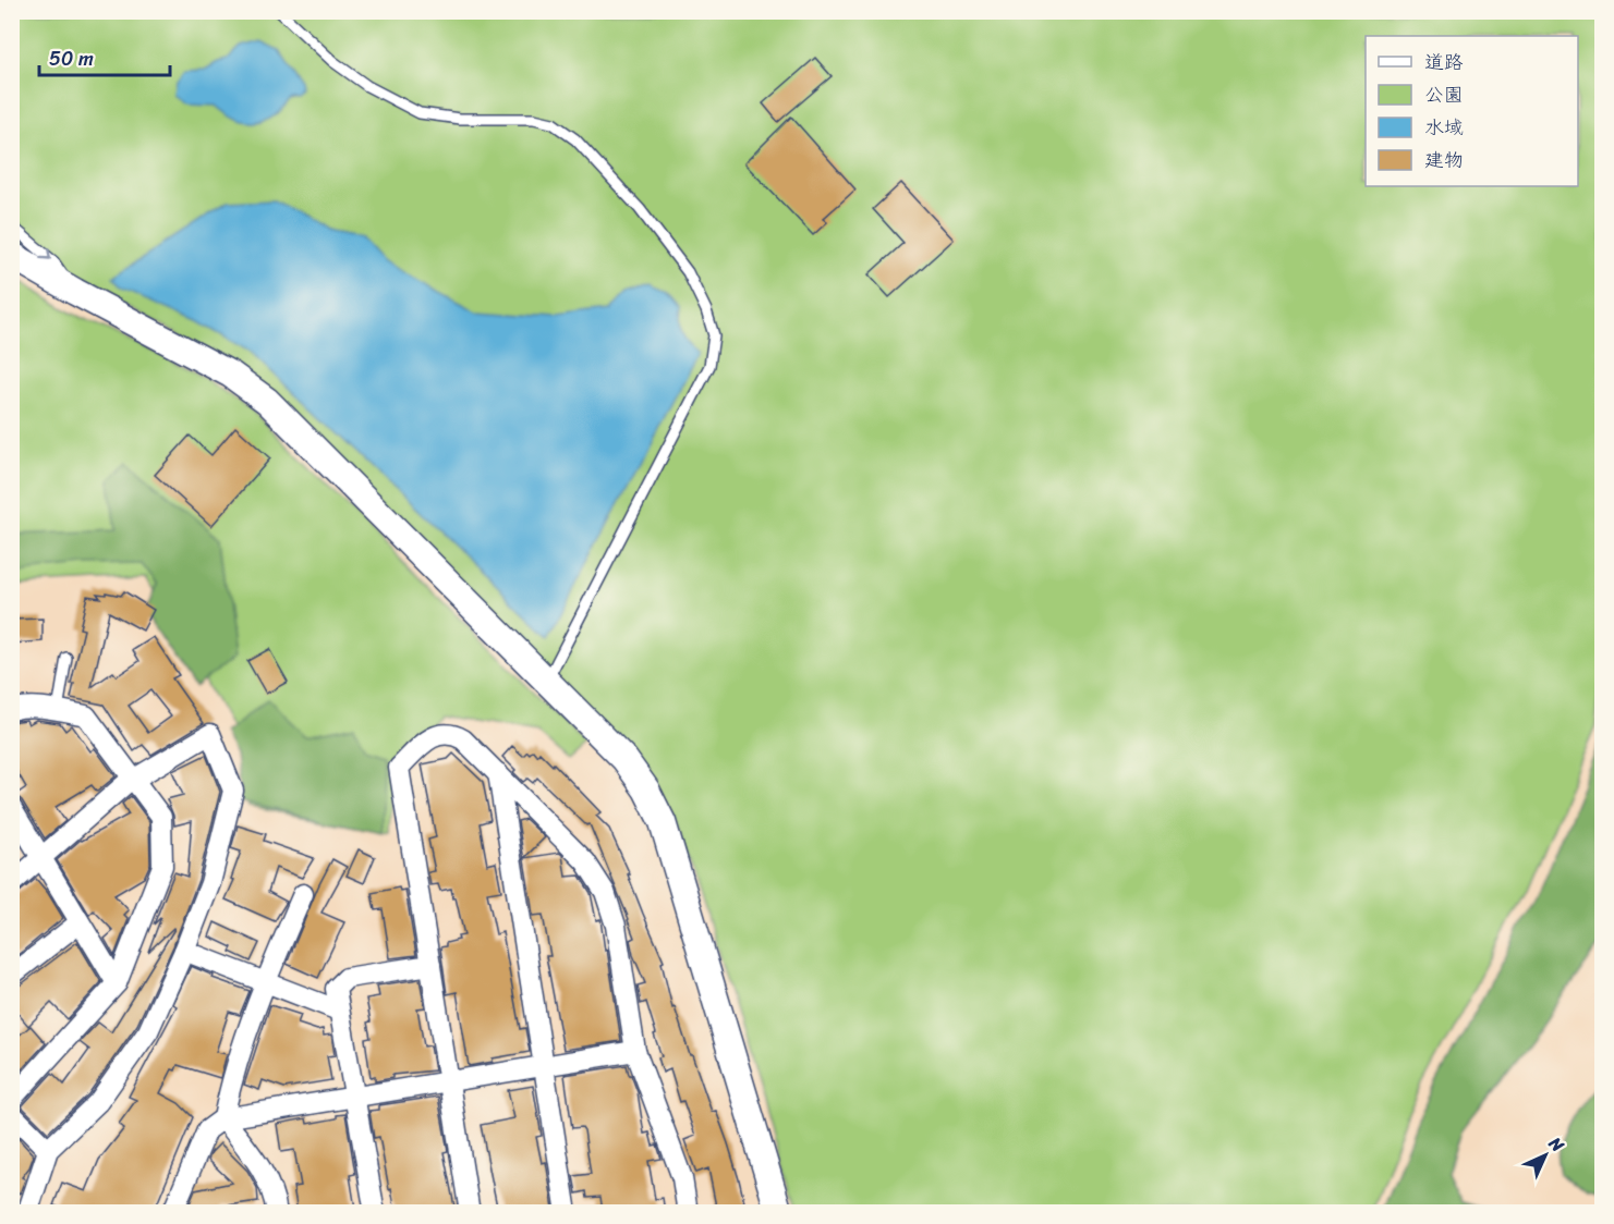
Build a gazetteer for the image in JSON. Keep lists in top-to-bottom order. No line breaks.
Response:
{"legend":["道路","公園","水域","建物"],"scale_bar":"50 m","north":"top right"}
